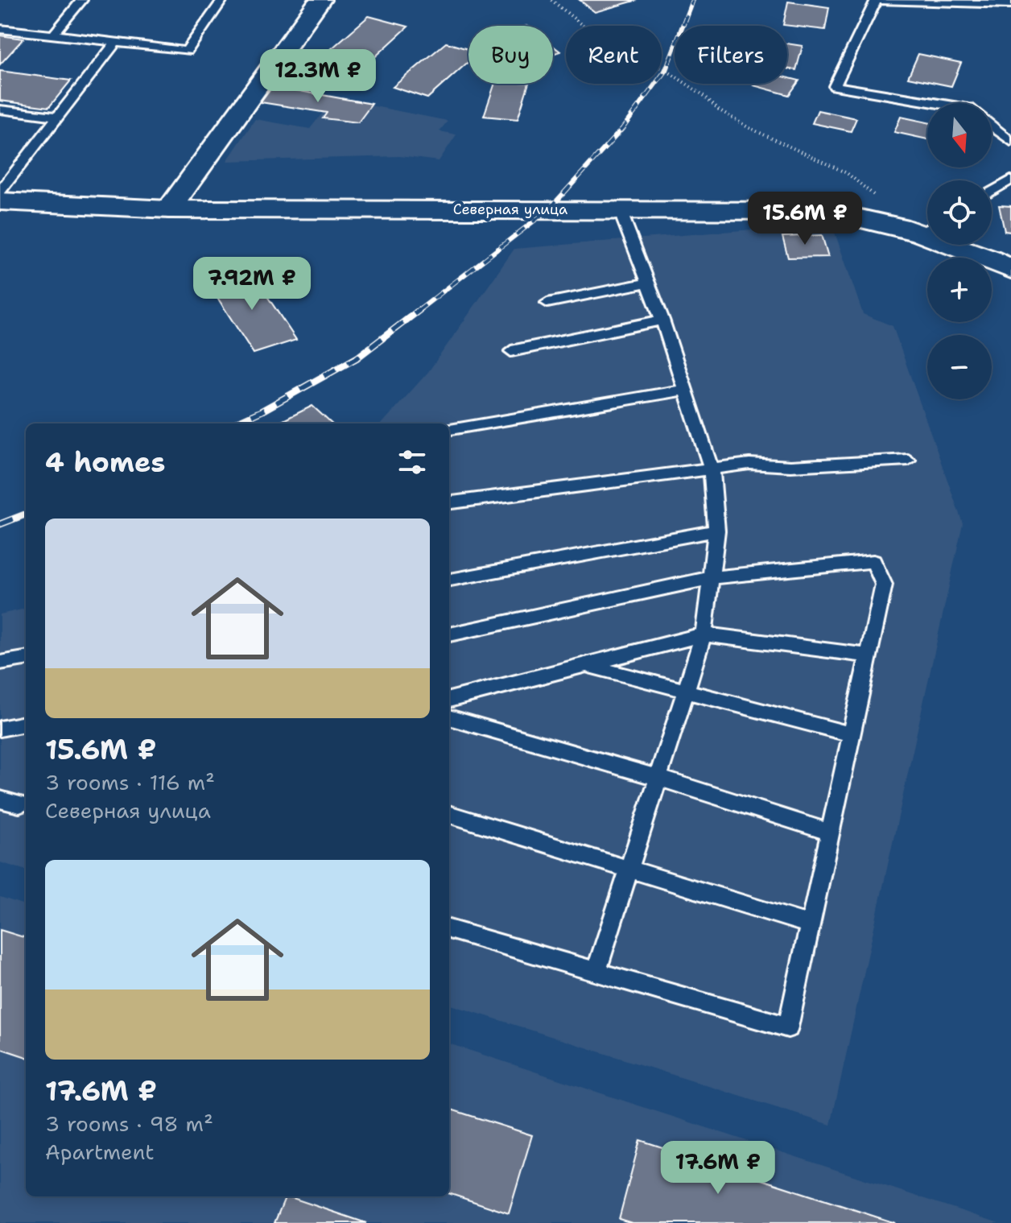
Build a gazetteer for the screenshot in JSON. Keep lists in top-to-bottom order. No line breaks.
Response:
{"streets":{"street":["Северная улица"]},"north":"bottom","page":{"chip":["Buy","Rent","Filters"],"price":["12.3M ₽","15.6M ₽","7.92M ₽","17.6M ₽"],"map_buttons":["+","−"],"heading":"4 homes","list":[{"name":"15.6M ₽","note":"3 rooms · 116 m² · Северная улица"},{"name":"17.6M ₽","note":"3 rooms · 98 m² · Apartment"}]}}
